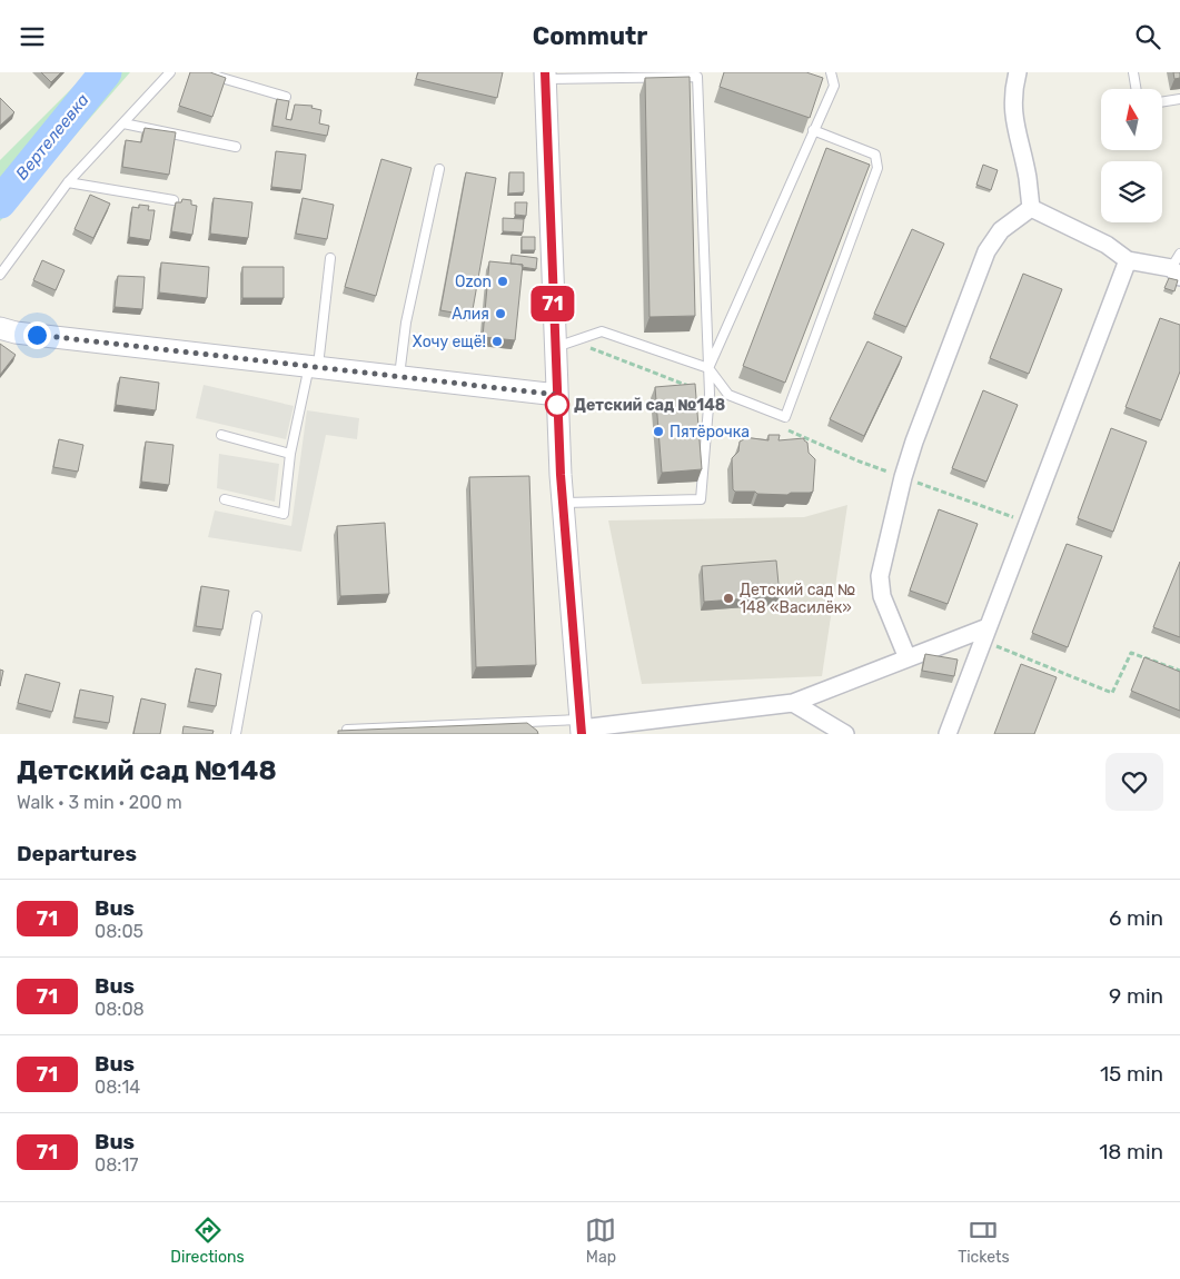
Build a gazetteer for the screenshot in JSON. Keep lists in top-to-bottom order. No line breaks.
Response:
{"water":["Вертелеевка"],"places":["Ozon","Алия","Хочу ещё!","Детский сад №148","Пятёрочка","Детский сад № 148 «Василёк»"],"lines":["bus line 71"],"north":"top","page":{"header":"Commutr","on_map":"71","heading":[["Детский сад №148","Walk · 3 min · 200 m"],"Departures"],"list":[{"mark":"71","name":"Bus","note":"08:05","value":"6 min"},{"mark":"71","name":"Bus","note":"08:08","value":"9 min"},{"mark":"71","name":"Bus","note":"08:14","value":"15 min"},{"mark":"71","name":"Bus","note":"08:17","value":"18 min"}],"tabs":["Directions","Map","Tickets"]}}
